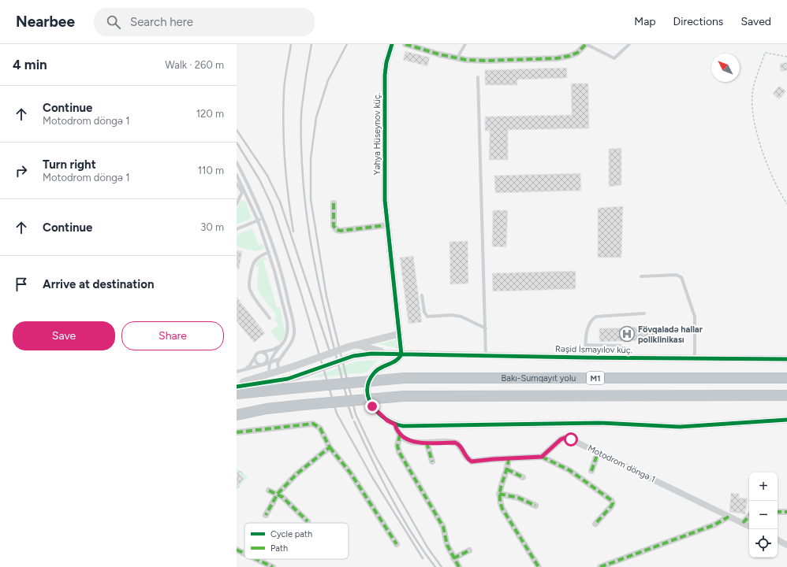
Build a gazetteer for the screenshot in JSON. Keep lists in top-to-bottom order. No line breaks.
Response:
{"streets":{"highway":["Bakı-Sumqayıt yolu","M1"],"street":["Yəhya Hüseynov küç.","Rəşid İsmayılov küç.","Motodrom döngə 1"]},"crossings":[["Yəhya Hüseynov küç.","Rəşid İsmayılov küç."]],"places":{"hospital":["Fövqaladə hallar poliklinikası"]},"legend":["Cycle path","Path"],"north":"top left","page":{"header":"Nearbee","search":"Search here","nav":["Map","Directions","Saved"],"heading":["4 min","Walk · 260 m"],"list":[["Continue","Motodrom döngə 1","120 m"],["Turn right","Motodrom döngə 1","110 m"],["Continue","30 m"],"Arrive at destination"],"buttons":["Save","Share"],"map_buttons":["+","−"]}}
